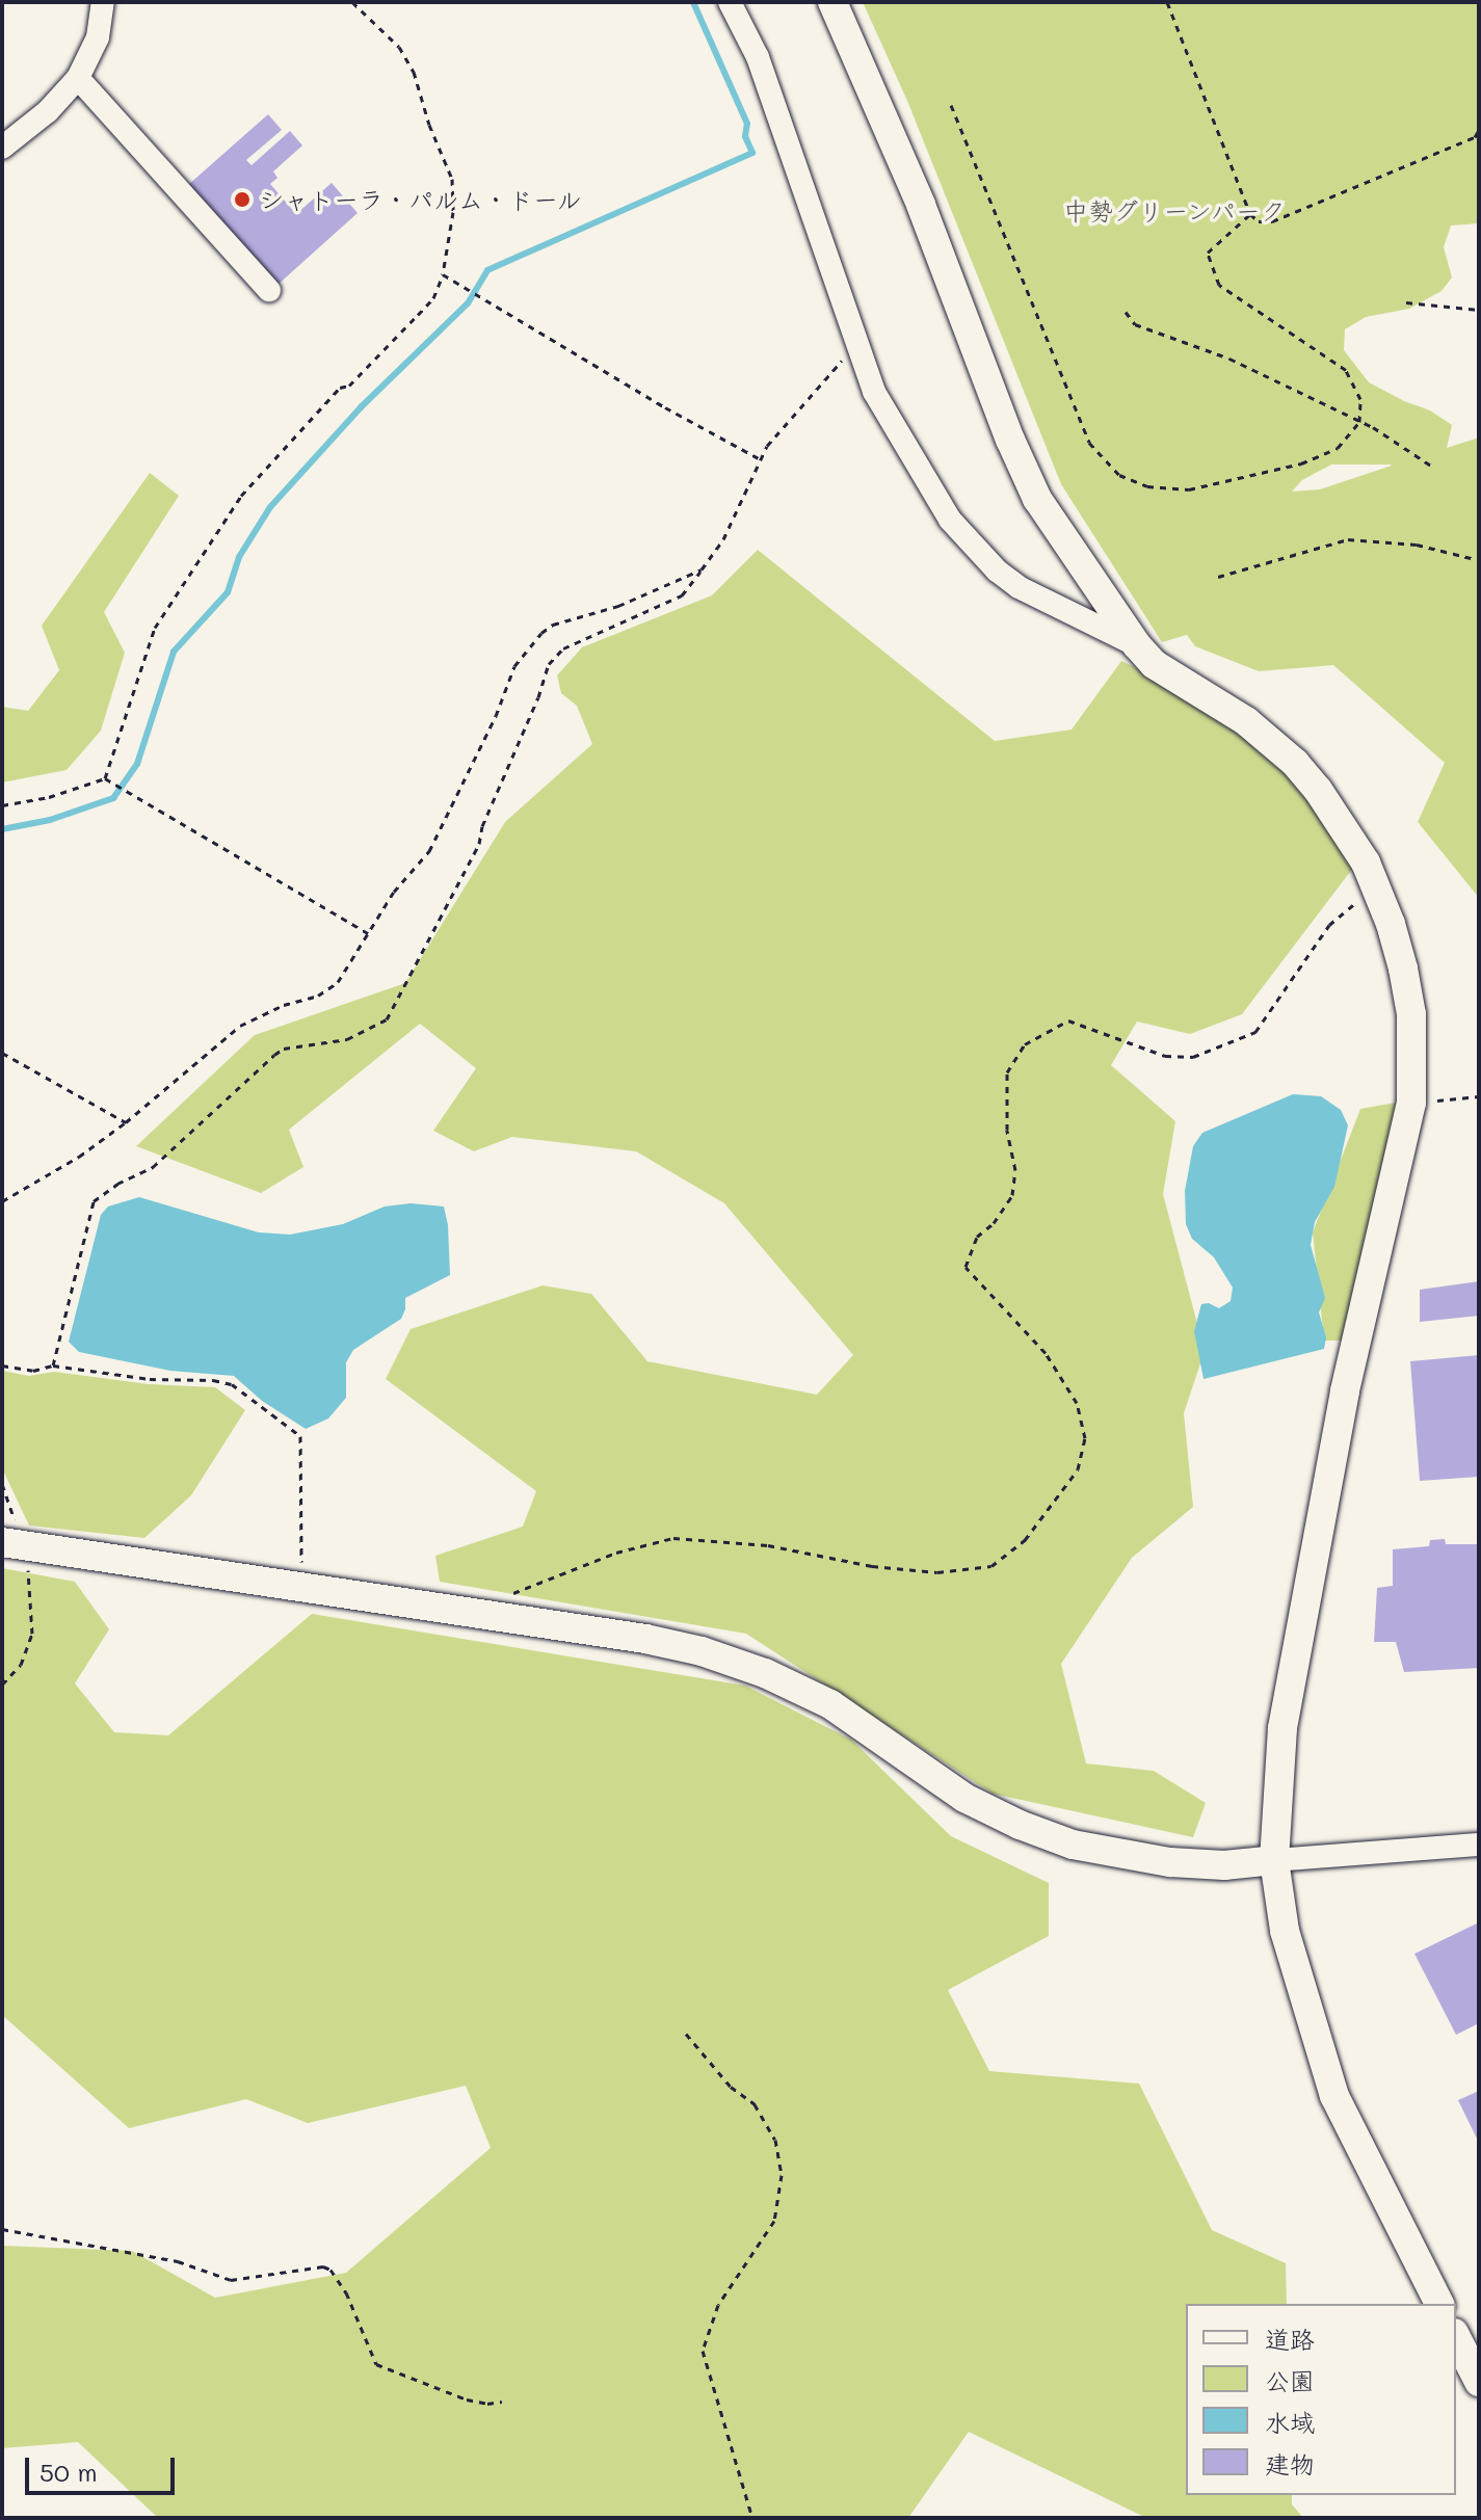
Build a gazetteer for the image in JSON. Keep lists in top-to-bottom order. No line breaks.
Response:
{"parks":["中勢グリーンパーク"],"places":["シャトーラ・パルム・ドール"],"legend":["道路","公園","水域","建物"],"scale_bar":"50 m"}
